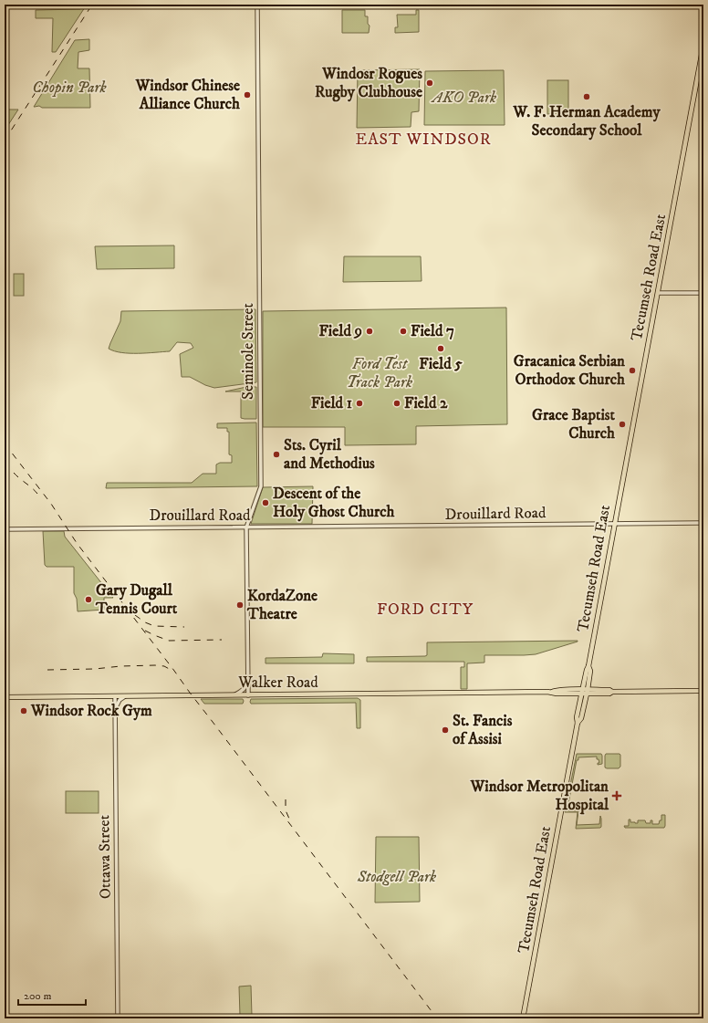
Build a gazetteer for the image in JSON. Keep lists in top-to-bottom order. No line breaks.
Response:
{"streets":{"main road":["Tecumseh Road East","Walker Road"],"street":["Seminole Street","Drouillard Road","Ottawa Street"]},"crossings":[["Tecumseh Road East","Drouillard Road"],["Tecumseh Road East","Walker Road"],["Seminole Street","Drouillard Road"],["Seminole Street","Walker Road"],["Walker Road","Ottawa Street"]],"districts":["EAST WINDSOR","FORD CITY"],"parks":["Chopin Park","AKO Park","Ford Test Track Park","Stodgell Park"],"places":{"other":["Windosr Rogues Rugby Clubhouse","Windsor Chinese Alliance Church","W. F. Herman Academy Secondary School","Field 9","Field 7","Field 5","Gracanica Serbian Orthodox Church","Field 1","Field 2","Grace Baptist Church","Sts. Cyril and Methodius","Descent of the Holy Ghost Church","Gary Dugall Tennis Court","KordaZone Theatre","Windsor Rock Gym","St. Fancis of Assisi"],"health":["Windsor Metropolitan Hospital"]},"scale_bar":"200 m"}
